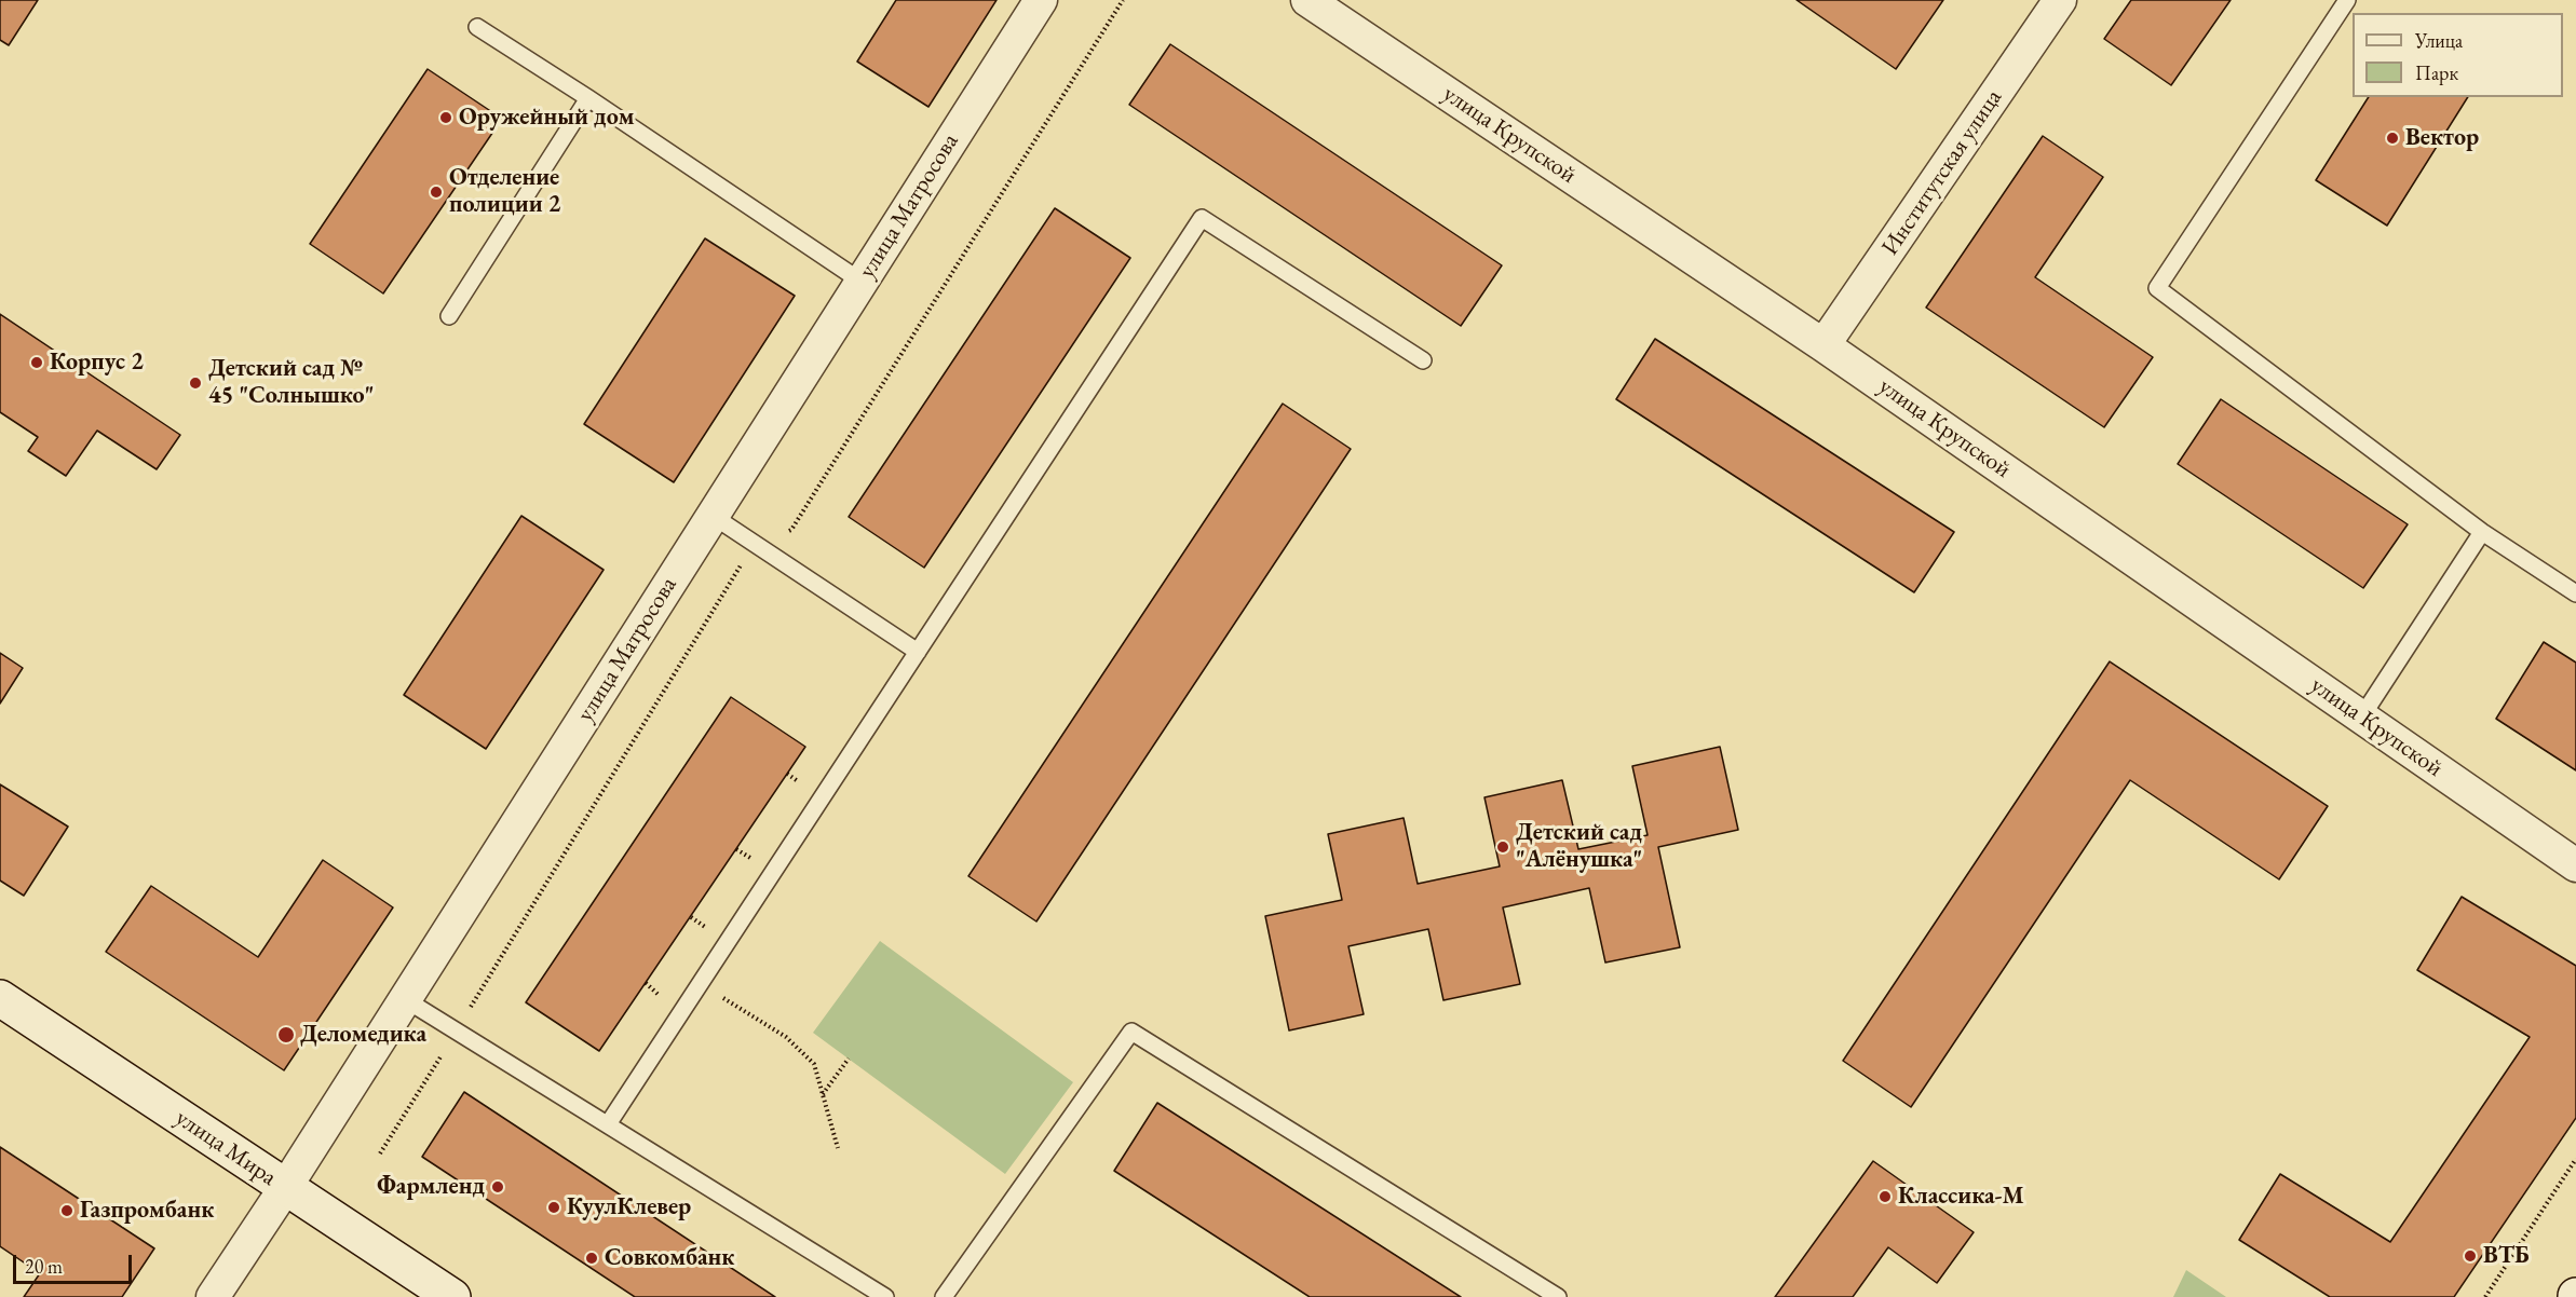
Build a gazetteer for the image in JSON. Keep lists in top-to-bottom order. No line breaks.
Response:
{"streets":{"main road":["улица Мира"],"street":["улица Крупской","Институтская улица","улица Матросова"]},"crossings":[["улица Крупской","Институтская улица"],["улица Матросова","улица Мира"]],"places":["Оружейный дом","Вектор","Отделение полиции 2","Корпус 2","Детский сад № 45 \"Солнышко\"","Детский сад \"Алёнушка\"","Деломедика","Фармленд","Классика-М","КуулКлевер","Газпромбанк","ВТБ","Совкомбанк"],"legend":["Улица","Парк"],"scale_bar":"20 m"}
